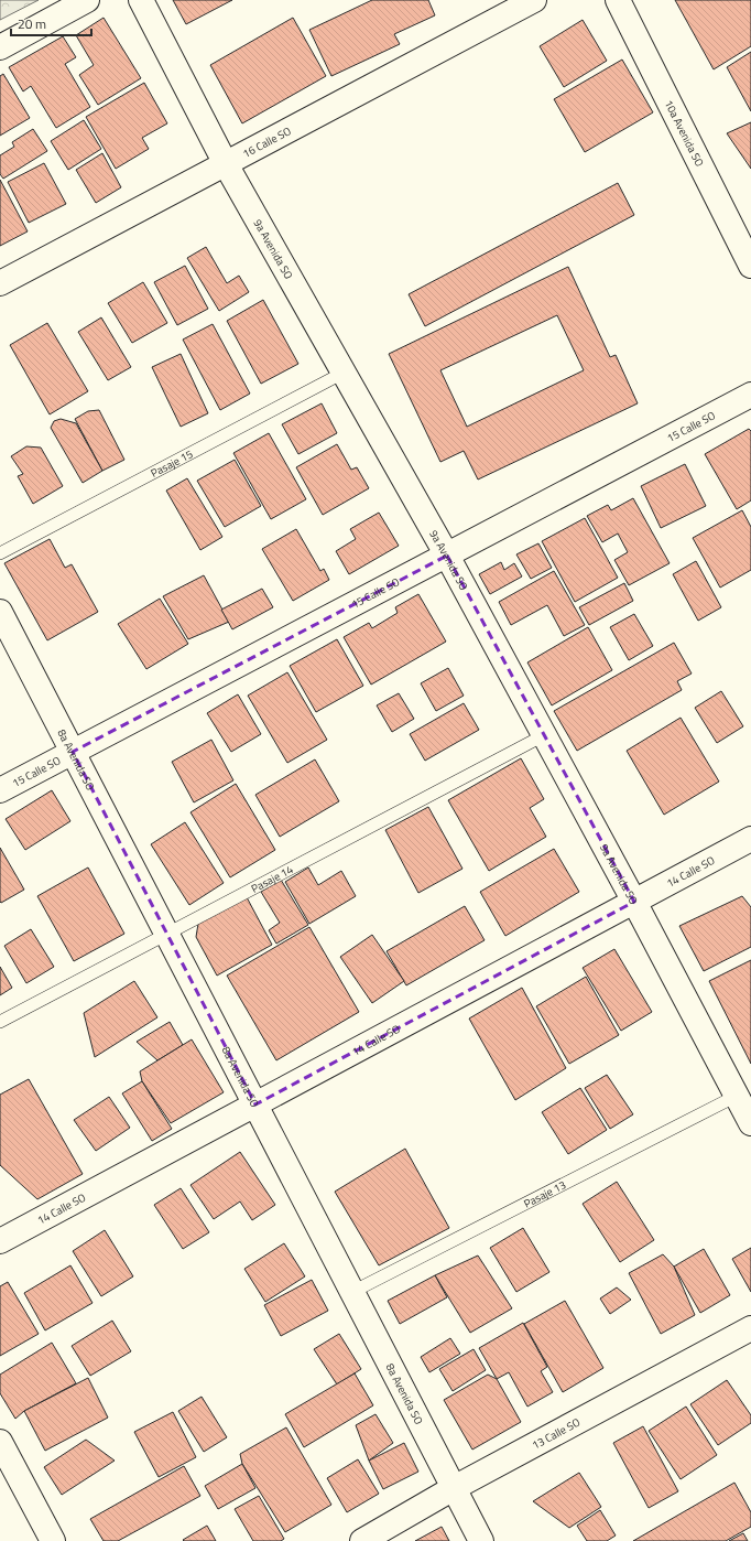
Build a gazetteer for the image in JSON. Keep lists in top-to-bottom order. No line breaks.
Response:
{"streets":{"street":["10a Avenida SO","16 Calle SO","9a Avenida SO","15 Calle SO","8a Avenida SO","14 Calle SO","13 Calle SO"],"lane":["Pasaje 15","Pasaje 14","Pasaje 13"]},"crossings":[["16 Calle SO","9a Avenida SO"],["9a Avenida SO","15 Calle SO"],["9a Avenida SO","Pasaje 15"],["9a Avenida SO","14 Calle SO"],["9a Avenida SO","Pasaje 14"],["9a Avenida SO","Pasaje 13"],["15 Calle SO","8a Avenida SO"],["8a Avenida SO","14 Calle SO"],["8a Avenida SO","Pasaje 14"],["8a Avenida SO","Pasaje 13"],["8a Avenida SO","13 Calle SO"]],"scale_bar":"20 m"}
